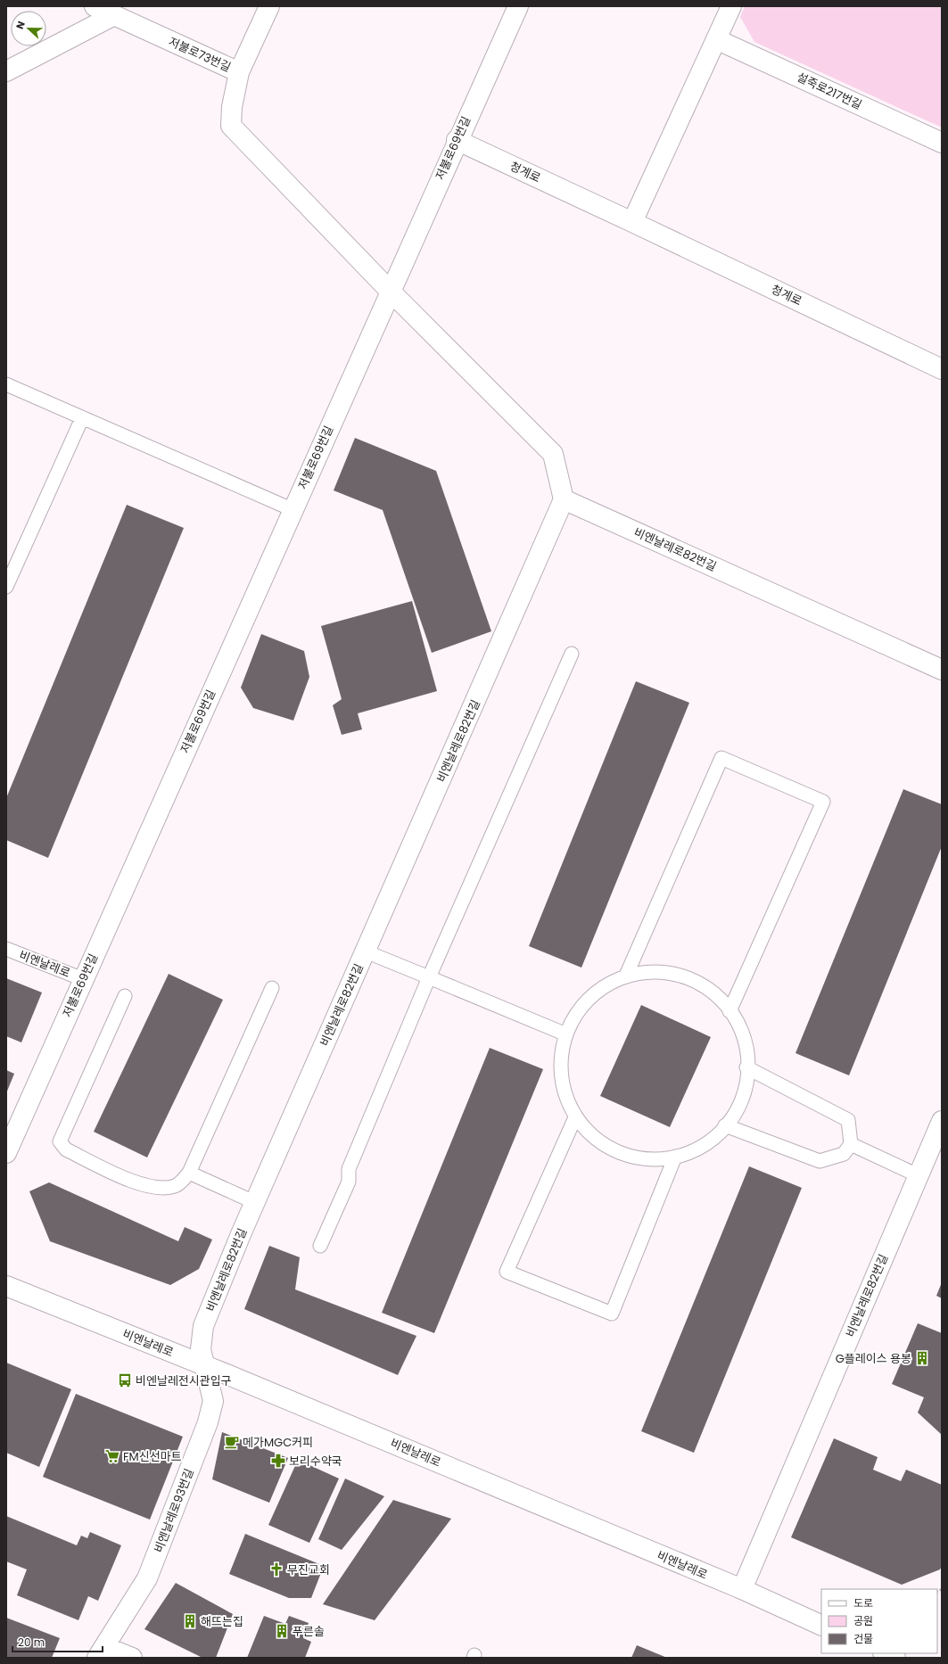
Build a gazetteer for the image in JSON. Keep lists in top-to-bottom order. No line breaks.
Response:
{"streets":{"street":["저불로73번길","설죽로217번길","저불로69번길","청계로","비엔날레로82번길","비엔날레로","비엔날레로93번길"]},"crossings":[["저불로69번길","청계로"],["저불로69번길","비엔날레로"],["비엔날레로82번길","비엔날레로"],["비엔날레로82번길","비엔날레로93번길"],["비엔날레로","비엔날레로93번길"]],"places":{"building":["G플레이스 용봉","해뜨는집","푸른솔"],"bus stop":["비엔날레전시관입구"],"cafe":["메가MGC커피"],"supermarket":["FM신선마트"],"pharmacy":["보리수약국"],"church":["무진교회"]},"legend":["도로","공원","건물"],"scale_bar":"20 m","north":"left"}
